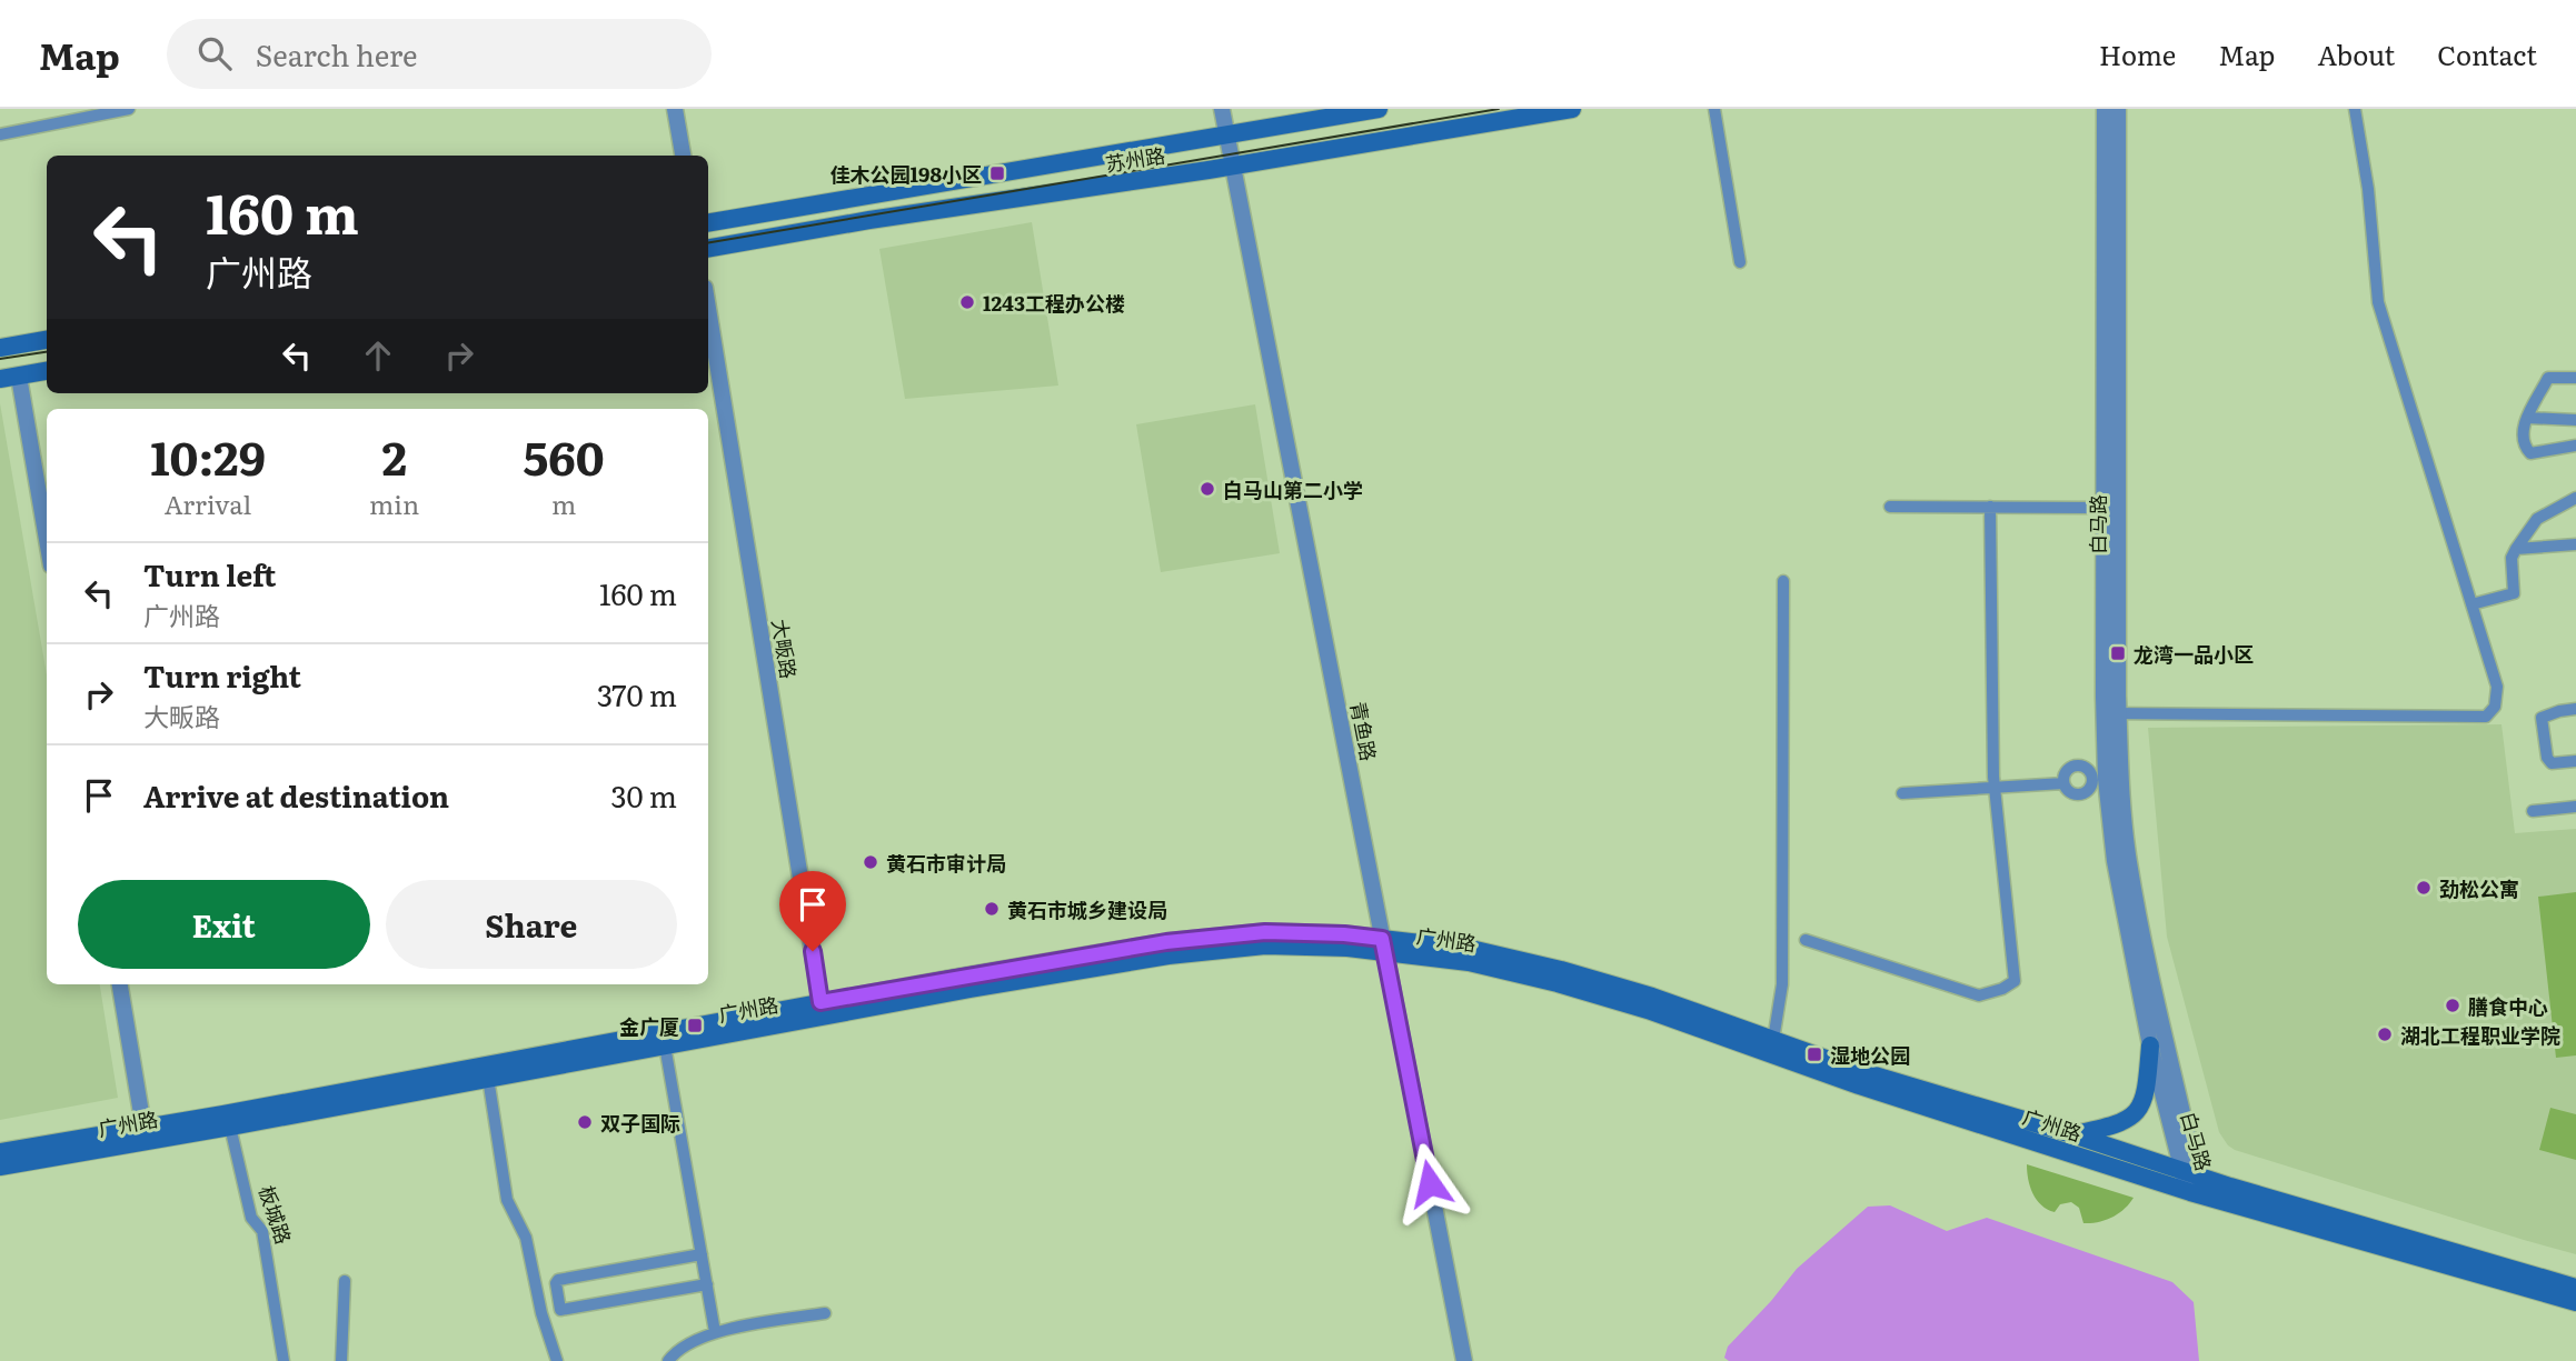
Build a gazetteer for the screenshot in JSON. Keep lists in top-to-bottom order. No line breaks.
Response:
{"streets":{"main road":["苏州路","广州路"],"street":["白马路","大畈路","青鱼路","板城路"]},"crossings":[["苏州路","青鱼路"],["白马路","广州路"],["大畈路","广州路"],["青鱼路","广州路"],["广州路","板城路"]],"places":{"transit":["佳木公园198小区","龙湾一品小区","金广厦","湿地公园"],"other":["1243工程办公楼","白马山第二小学","黄石市审计局","劲松公寓","黄石市城乡建设局","膳食中心","湖北工程职业学院","双子国际"]},"page":{"header":"Map","search":"Search here","nav":["Home","Map","About","Contact"],"turn":["160 m","广州路"],"eta":["10:29","Arrival","2","min","560","m"],"list":[{"name":"Turn left","note":"广州路","value":"160 m"},{"name":"Turn right","note":"大畈路","value":"370 m"},{"name":"Arrive at destination","value":"30 m"}],"buttons":["Exit","Share"]}}
